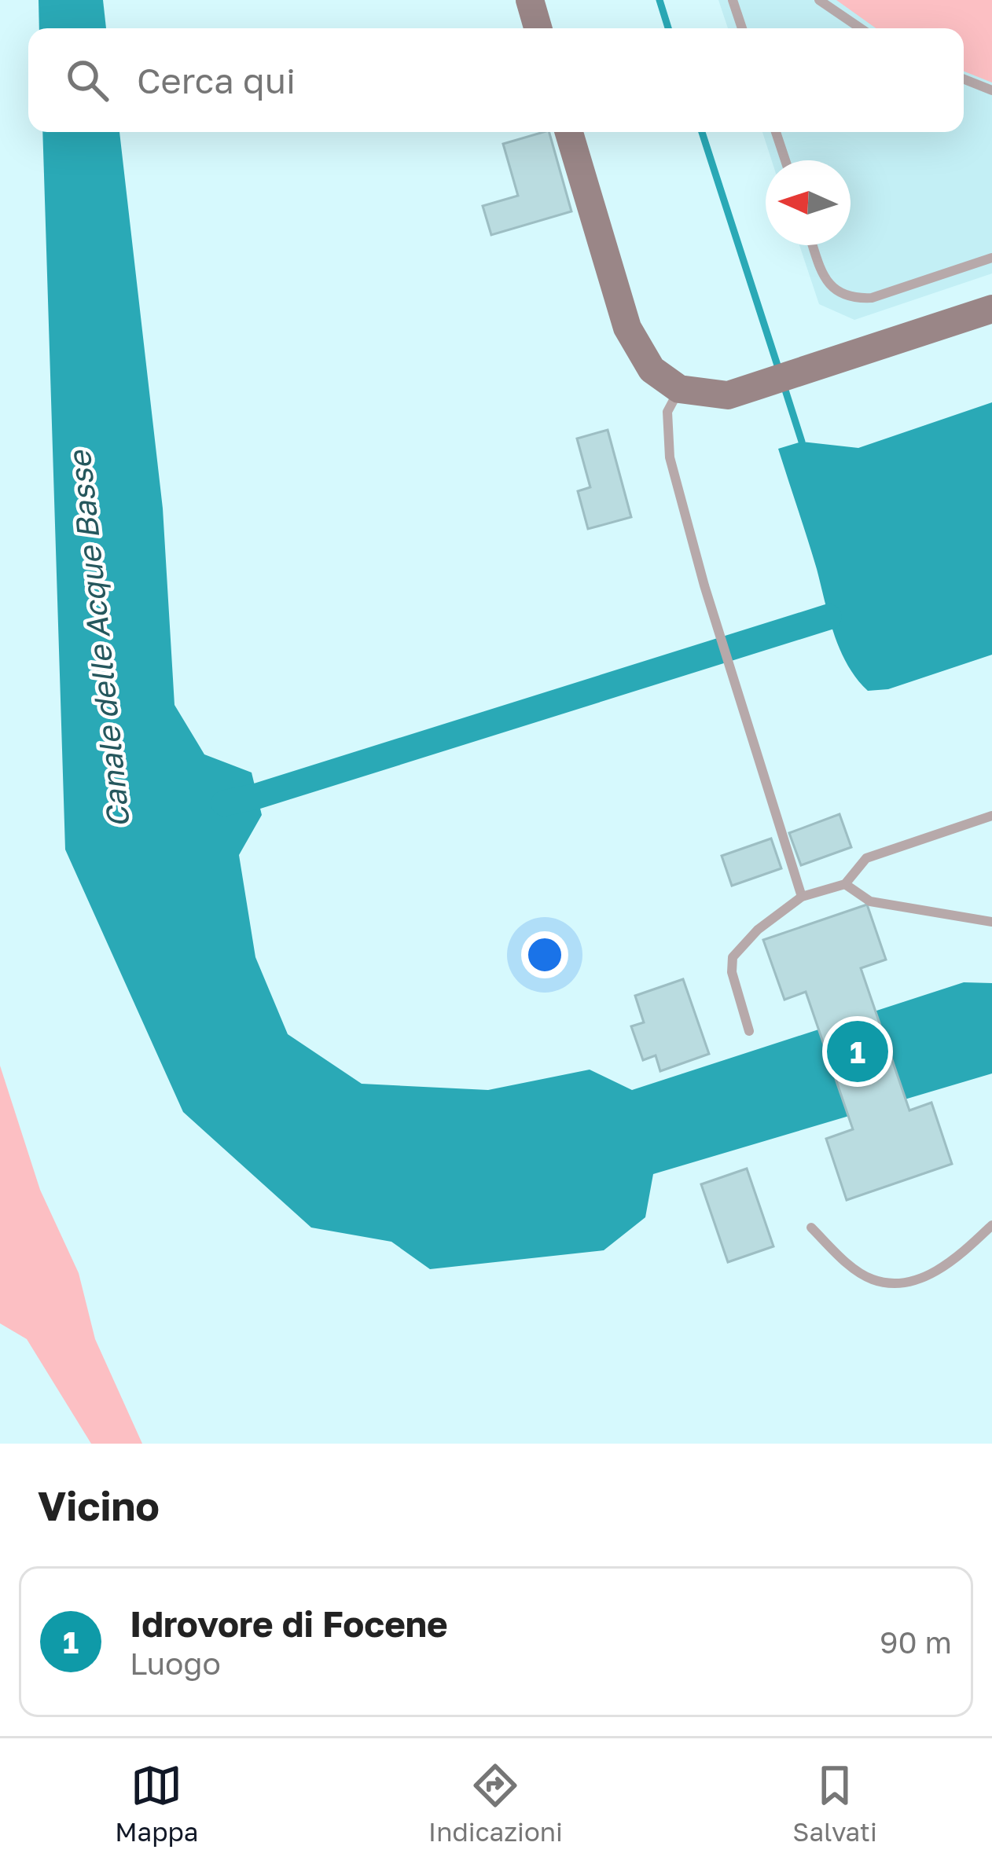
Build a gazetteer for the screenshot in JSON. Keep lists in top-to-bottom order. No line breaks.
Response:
{"water":["Canale delle Acque Basse"],"north":"left","page":{"search":"Cerca qui","pins":"1","heading":"Vicino","list":[{"mark":"1","name":"Idrovore di Focene","note":"Luogo","value":"90 m"}],"nav":["Mappa","Indicazioni","Salvati"]}}
